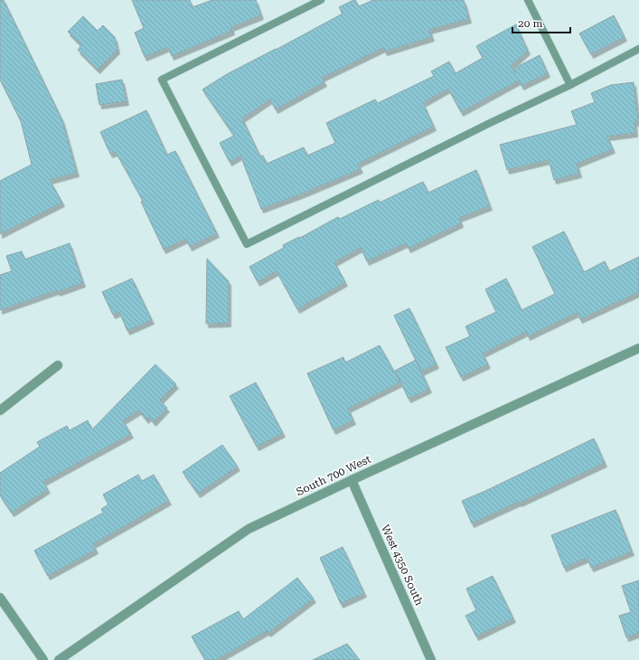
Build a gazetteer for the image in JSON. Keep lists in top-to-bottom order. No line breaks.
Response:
{"streets":{"street":["South 700 West","West 4350 South"]},"crossings":[["South 700 West","West 4350 South"]],"scale_bar":"20 m"}
